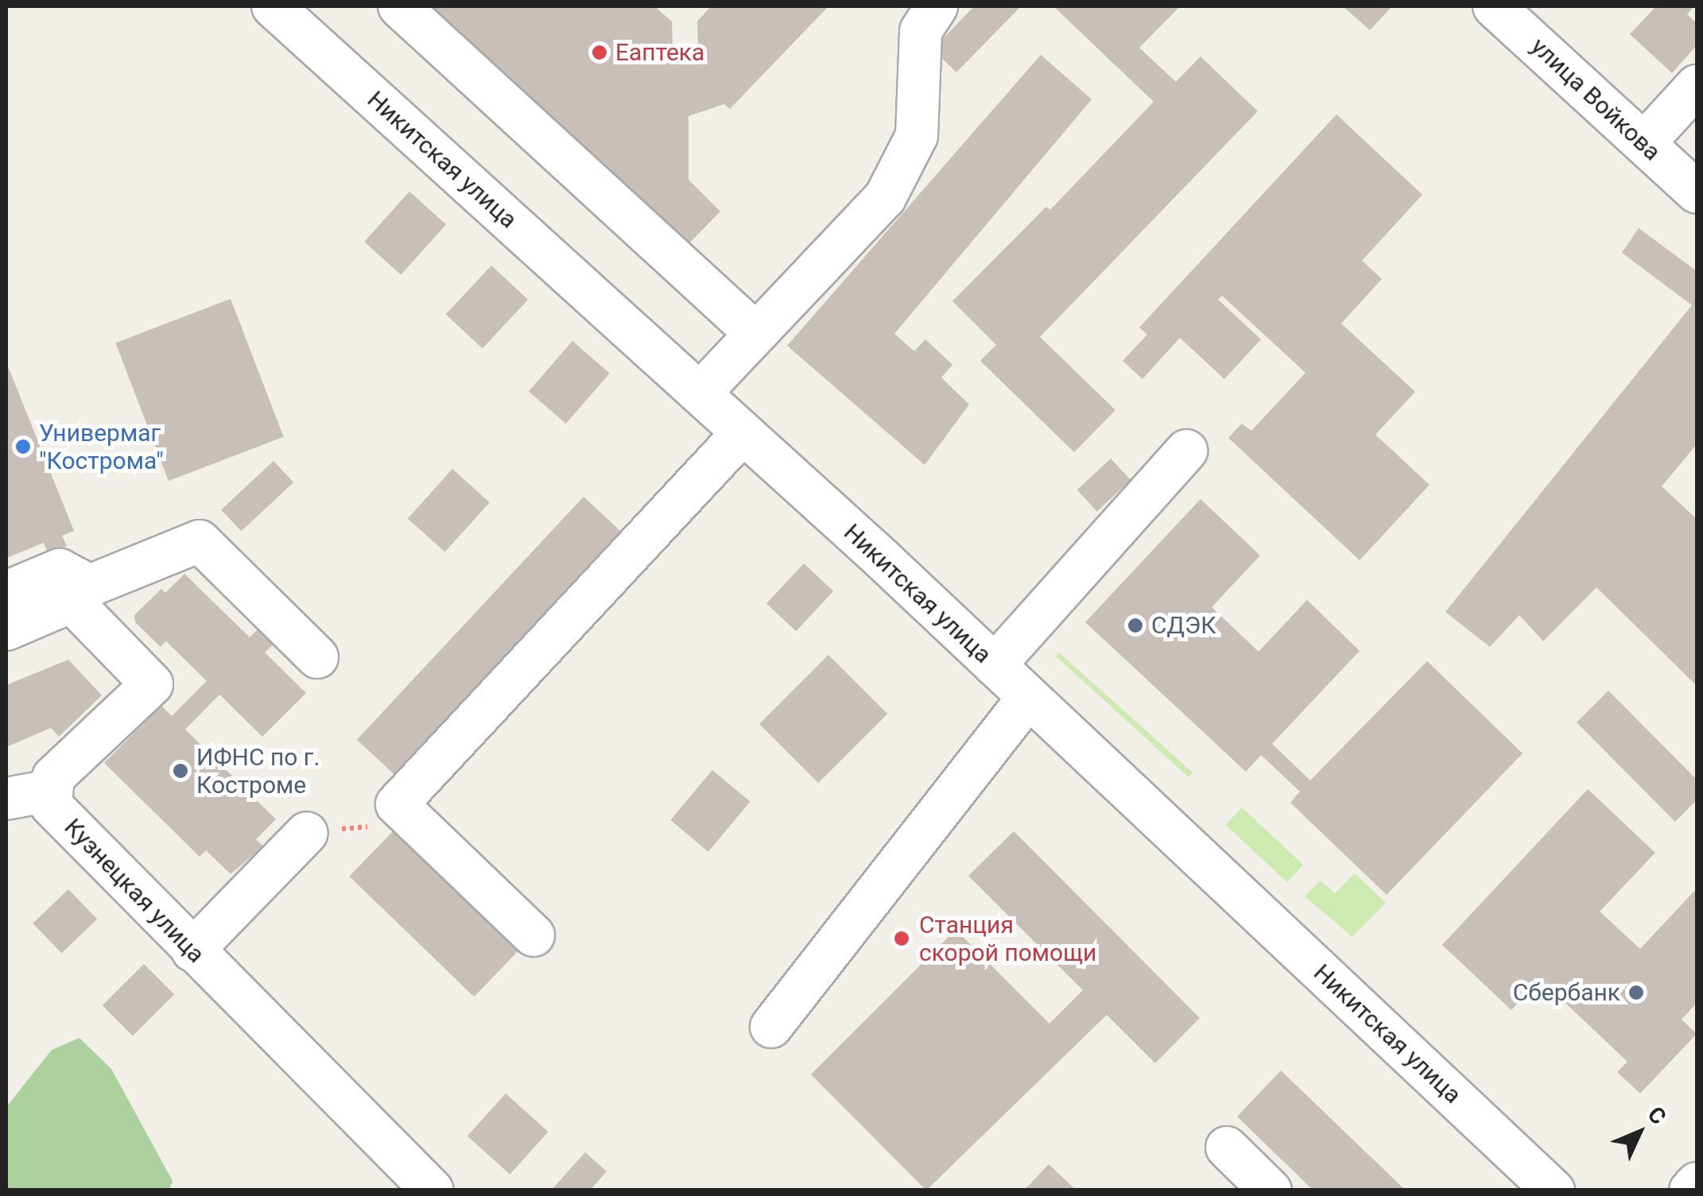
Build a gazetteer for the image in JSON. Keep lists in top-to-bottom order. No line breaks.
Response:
{"streets":{"street":["улица Войкова","Никитская улица","Кузнецкая улица"]},"places":["Еаптека","Универмаг \"Кострома\"","СДЭК","ИФНС по г. Костроме","Станция скорой помощи","Сбербанк"],"north":"top right"}
